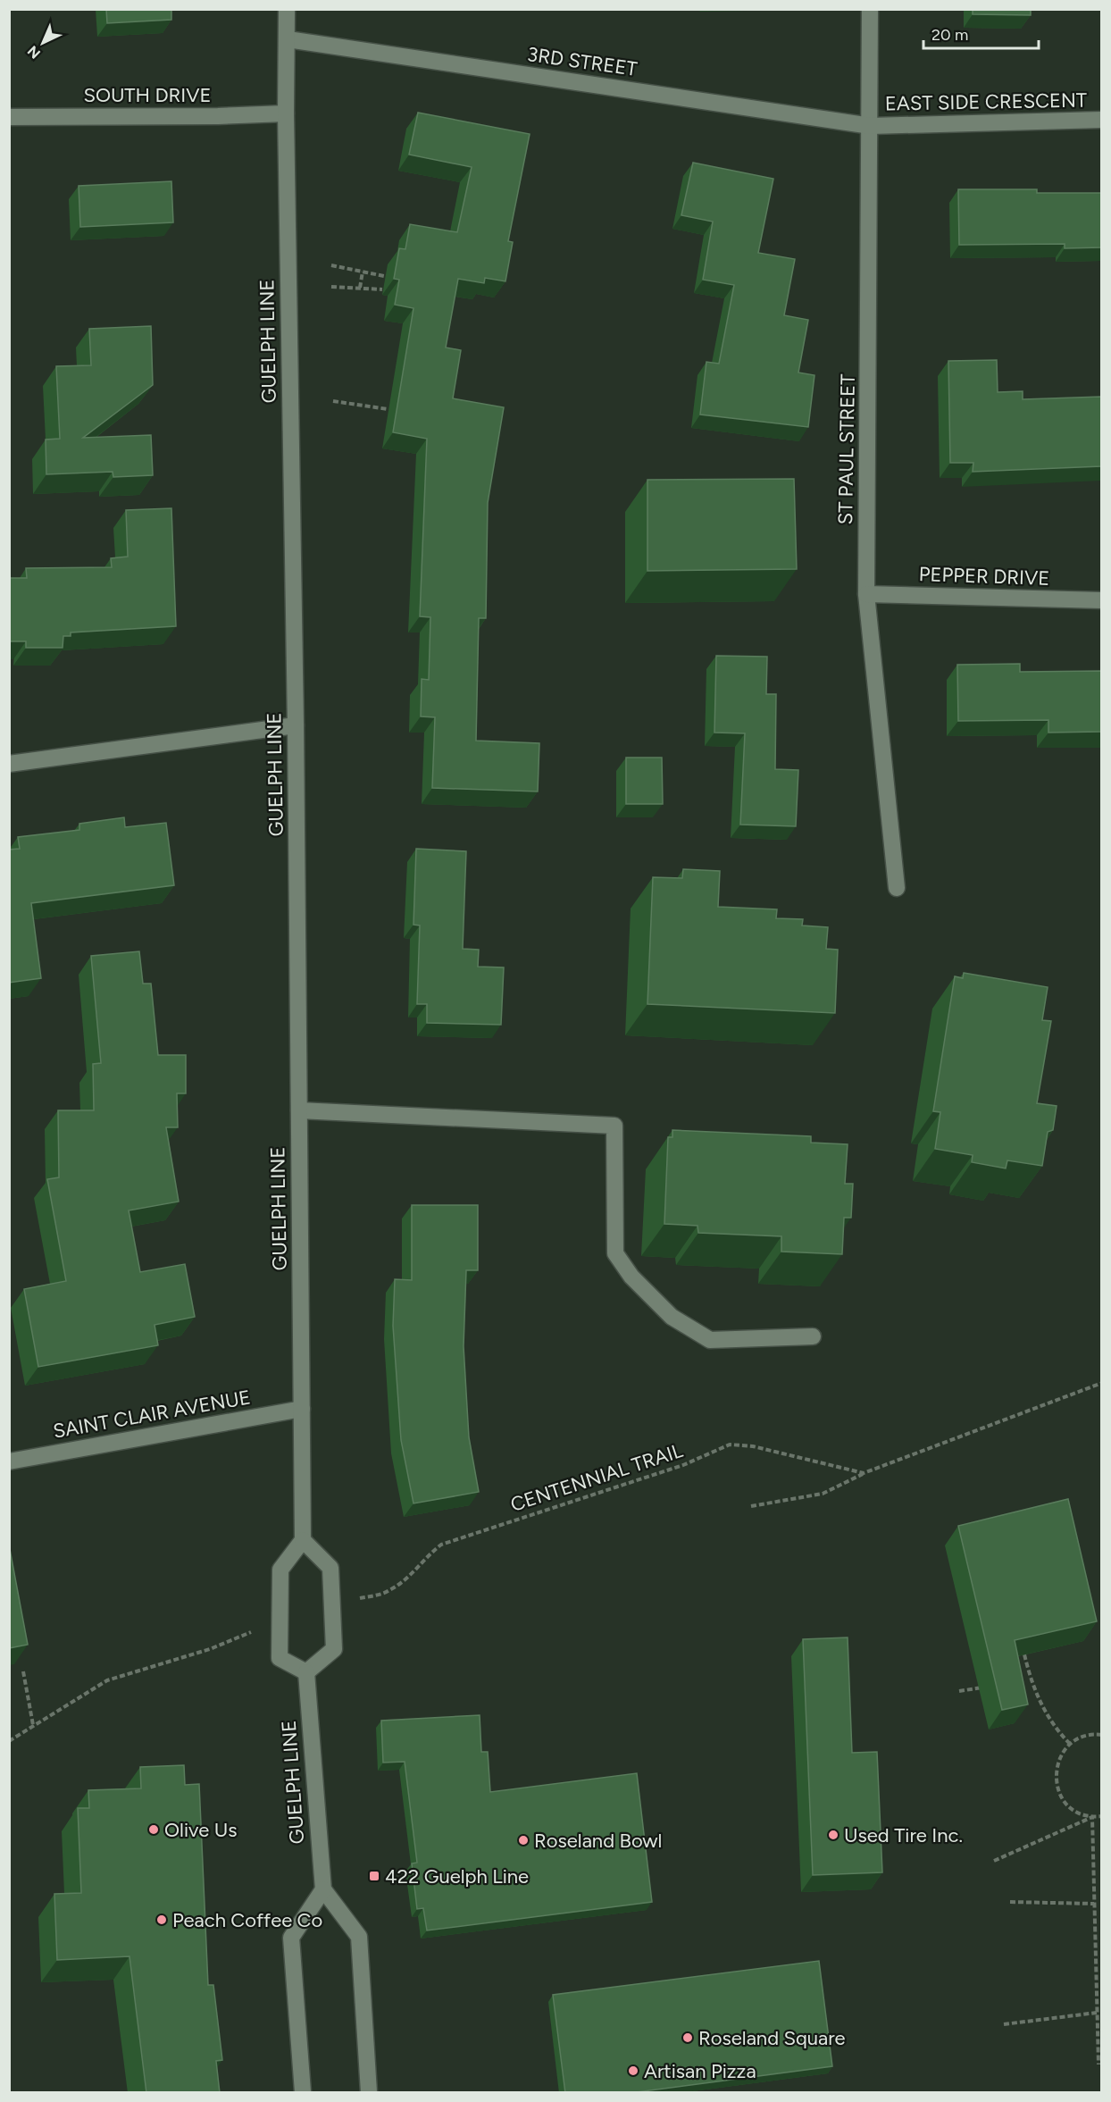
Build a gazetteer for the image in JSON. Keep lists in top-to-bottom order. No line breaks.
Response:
{"streets":{"street":["3RD STREET","SOUTH DRIVE","EAST SIDE CRESCENT","GUELPH LINE","ST PAUL STREET","PEPPER DRIVE","SAINT CLAIR AVENUE"],"path":["CENTENNIAL TRAIL"]},"crossings":[["3RD STREET","EAST SIDE CRESCENT"],["3RD STREET","GUELPH LINE"],["3RD STREET","ST PAUL STREET"],["SOUTH DRIVE","GUELPH LINE"],["EAST SIDE CRESCENT","ST PAUL STREET"],["GUELPH LINE","SAINT CLAIR AVENUE"],["ST PAUL STREET","PEPPER DRIVE"]],"places":{"other":["Olive Us","Used Tire Inc.","Roseland Bowl","Peach Coffee Co","Roseland Square","Artisan Pizza"],"transit":["422 Guelph Line"]},"scale_bar":"20 m","north":"bottom left"}
